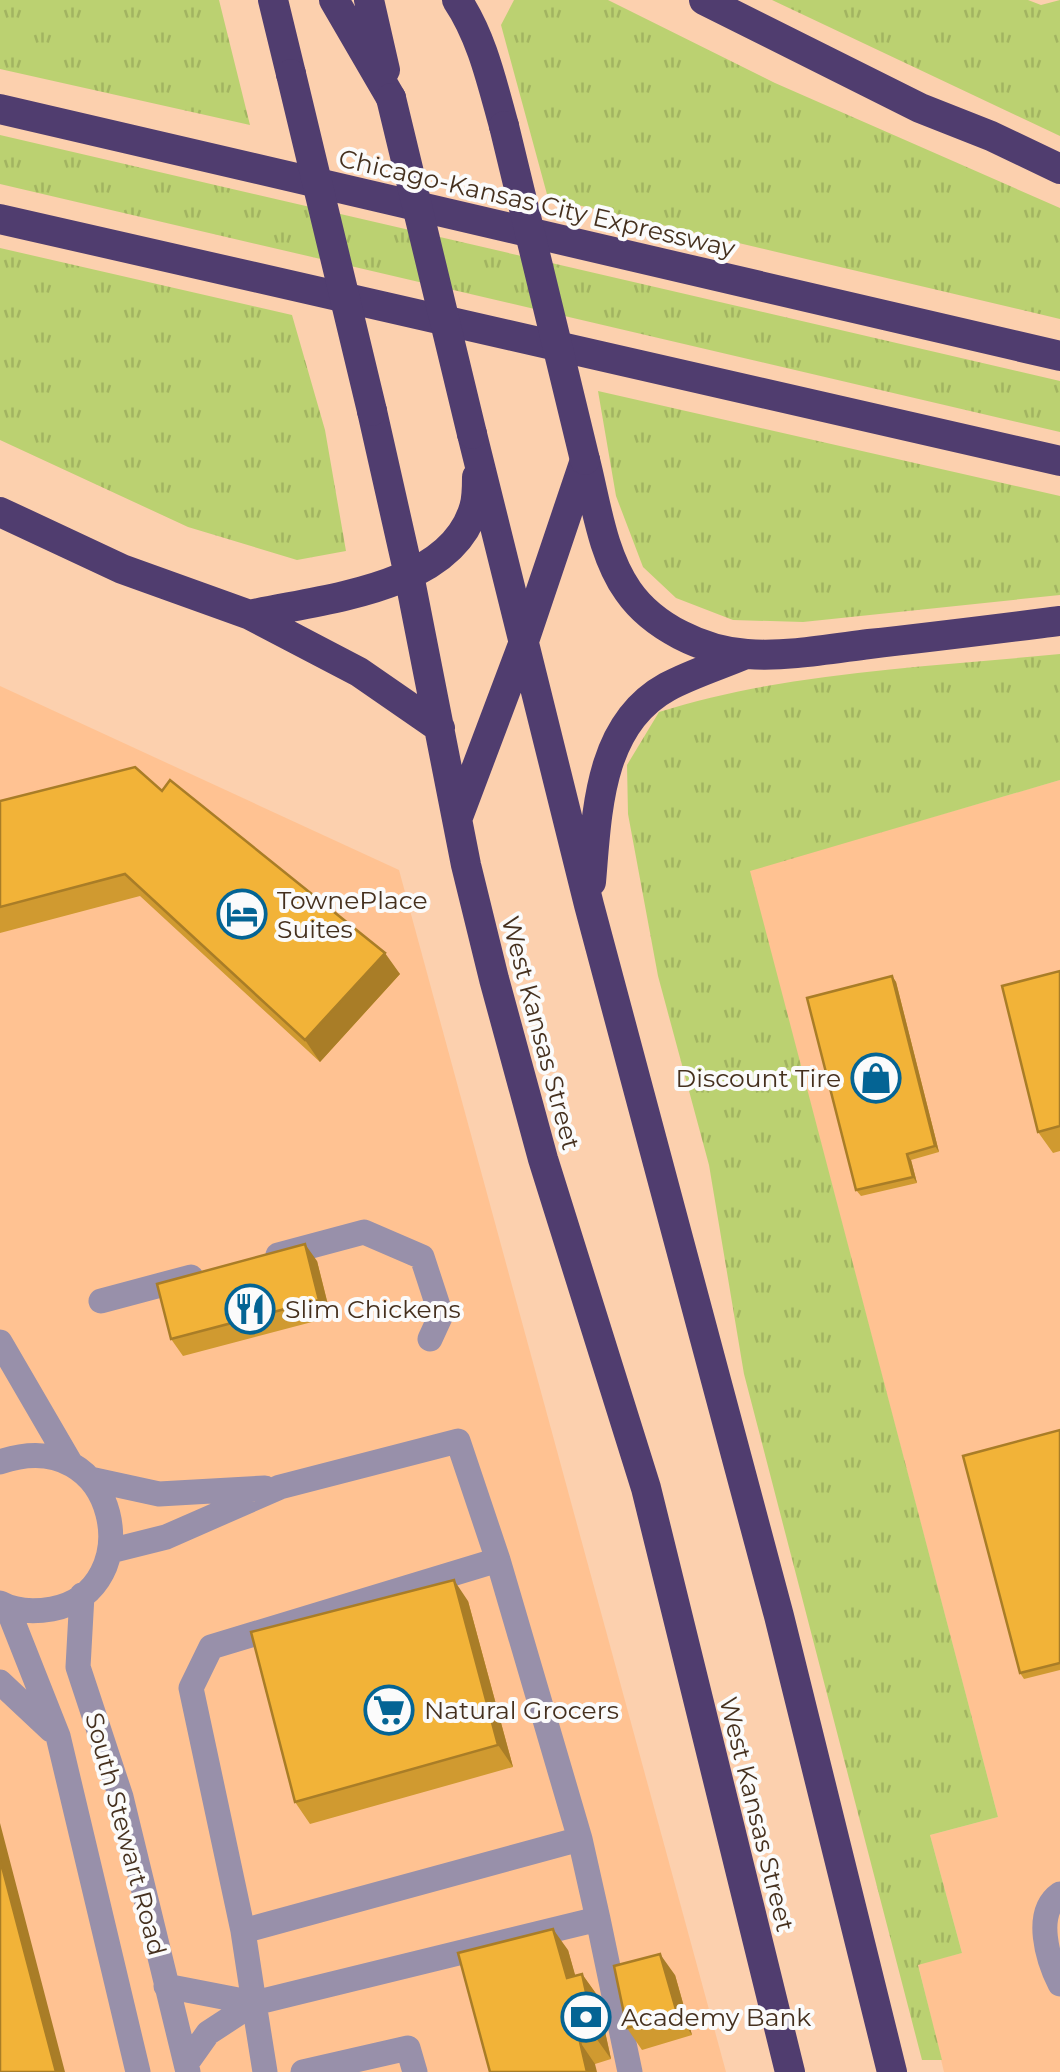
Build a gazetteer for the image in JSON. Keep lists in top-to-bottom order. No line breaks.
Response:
{"streets":{"highway":["Chicago-Kansas City Expressway","West Kansas Street"],"street":["South Stewart Road"]},"places":{"hotel":["TownePlace Suites"],"shop":["Discount Tire"],"restaurant":["Slim Chickens"],"supermarket":["Natural Grocers"],"bank":["Academy Bank"]}}
